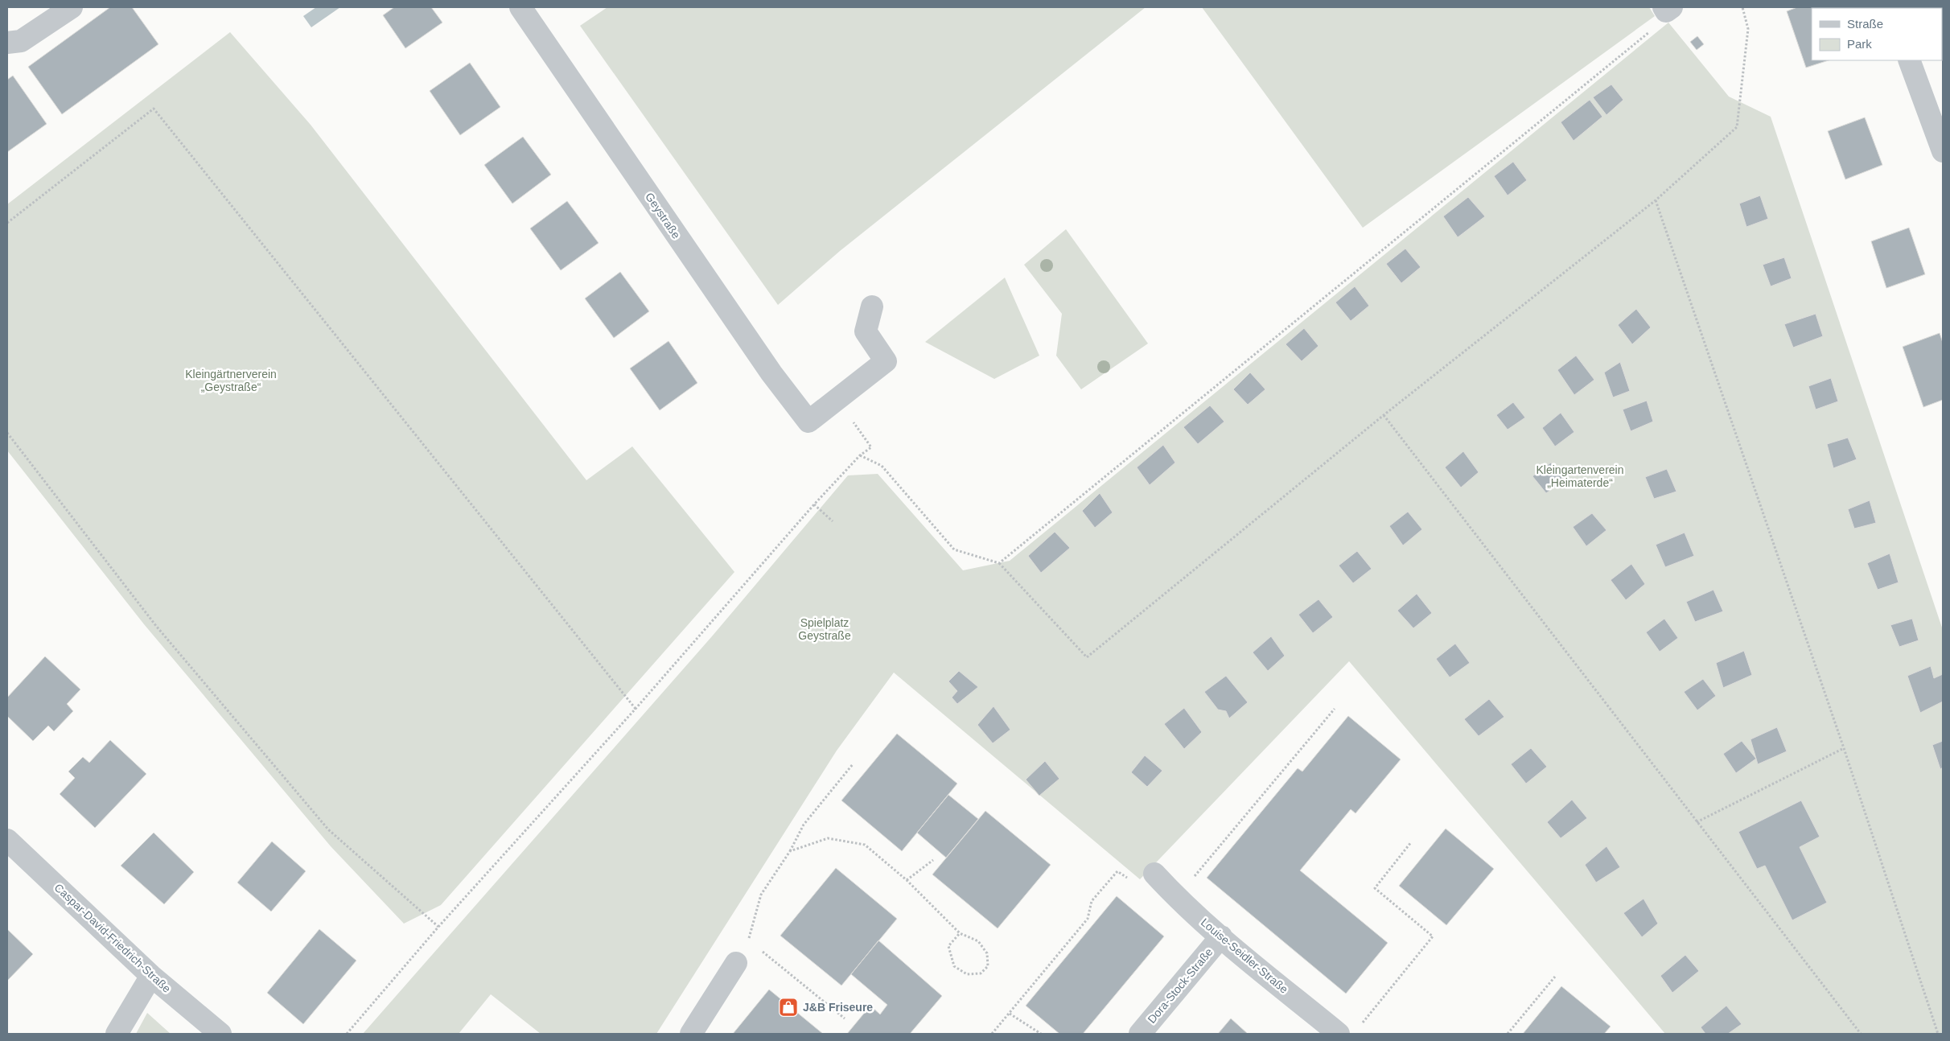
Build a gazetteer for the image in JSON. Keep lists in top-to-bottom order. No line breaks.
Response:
{"streets":{"street":["Geystraße","Caspar-David-Friedrich-Straße","Louise-Seidler-Straße","Dora-Stock-Straße"]},"crossings":[["Louise-Seidler-Straße","Dora-Stock-Straße"]],"parks":["Kleingärtnerverein „Geystraße“","Kleingartenverein „Heimaterde“","Spielplatz Geystraße"],"places":{"shop":["J&B Friseure"]},"legend":["Straße","Park"]}
